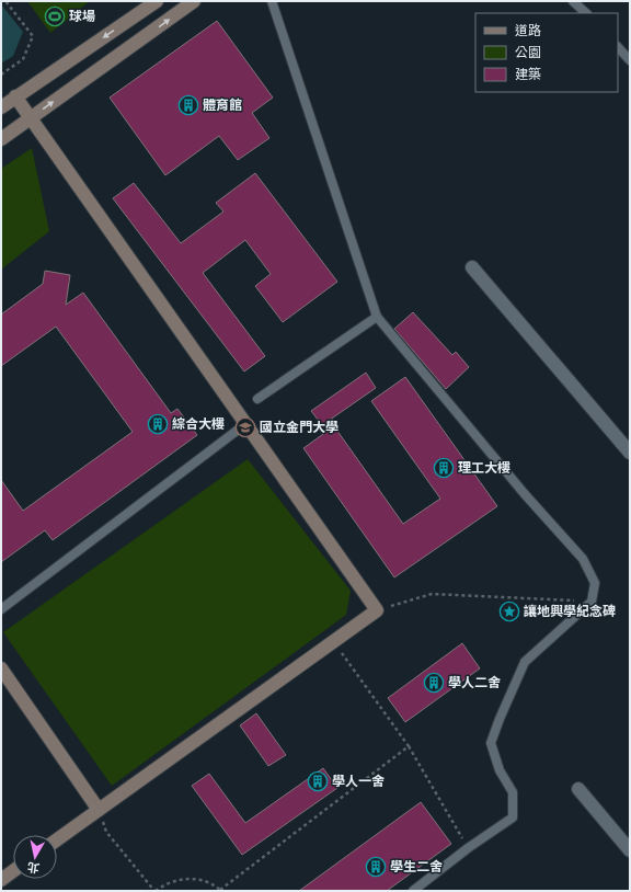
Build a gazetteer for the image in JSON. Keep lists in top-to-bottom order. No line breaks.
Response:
{"places":{"sports":["球場"],"building":["體育館","綜合大樓","理工大樓","學人二舍","學人一舍","學生二舍"],"school or university":["國立金門大學"],"place":["讓地興學紀念碑"]},"legend":["道路","公園","建築"],"north":"bottom"}
